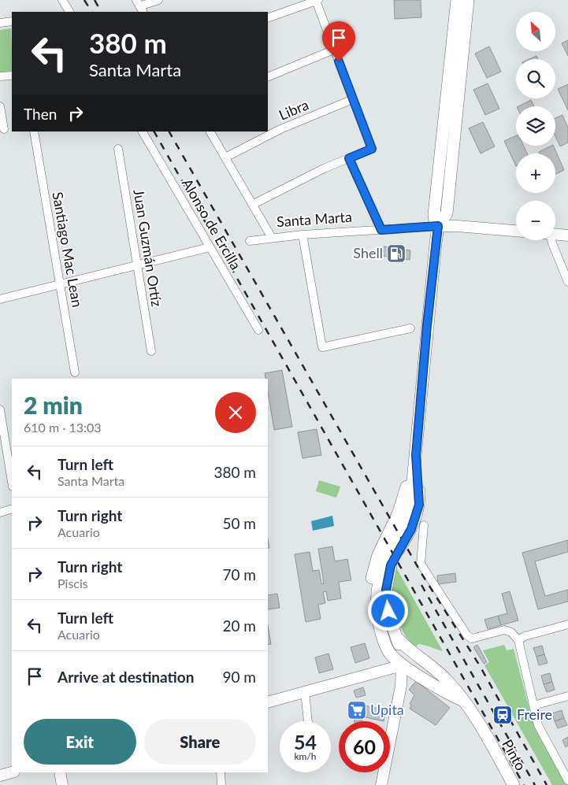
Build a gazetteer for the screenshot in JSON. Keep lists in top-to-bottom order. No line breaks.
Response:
{"streets":{"main road":["Santa Marta","Pinto"],"street":["Libra","Alonso de Ercilla","Juan Guzmán Ortíz","Santiago Mac Lean"]},"places":{"fuel station":["Shell"],"supermarket":["Upita"],"station":["Freire"]},"north":"top left","page":{"map_buttons":["+","−"],"turn":["380 m","Santa Marta"],"then":"Then","heading":["2 min","610 m · 13:03"],"list":[{"name":"Turn left","note":"Santa Marta","value":"380 m"},{"name":"Turn right","note":"Acuario","value":"50 m"},{"name":"Turn right","note":"Piscis","value":"70 m"},{"name":"Turn left","note":"Acuario","value":"20 m"},{"name":"Arrive at destination","value":"90 m"}],"buttons":["Exit","Share"],"speed":"54 km/h","limit":"60"}}
